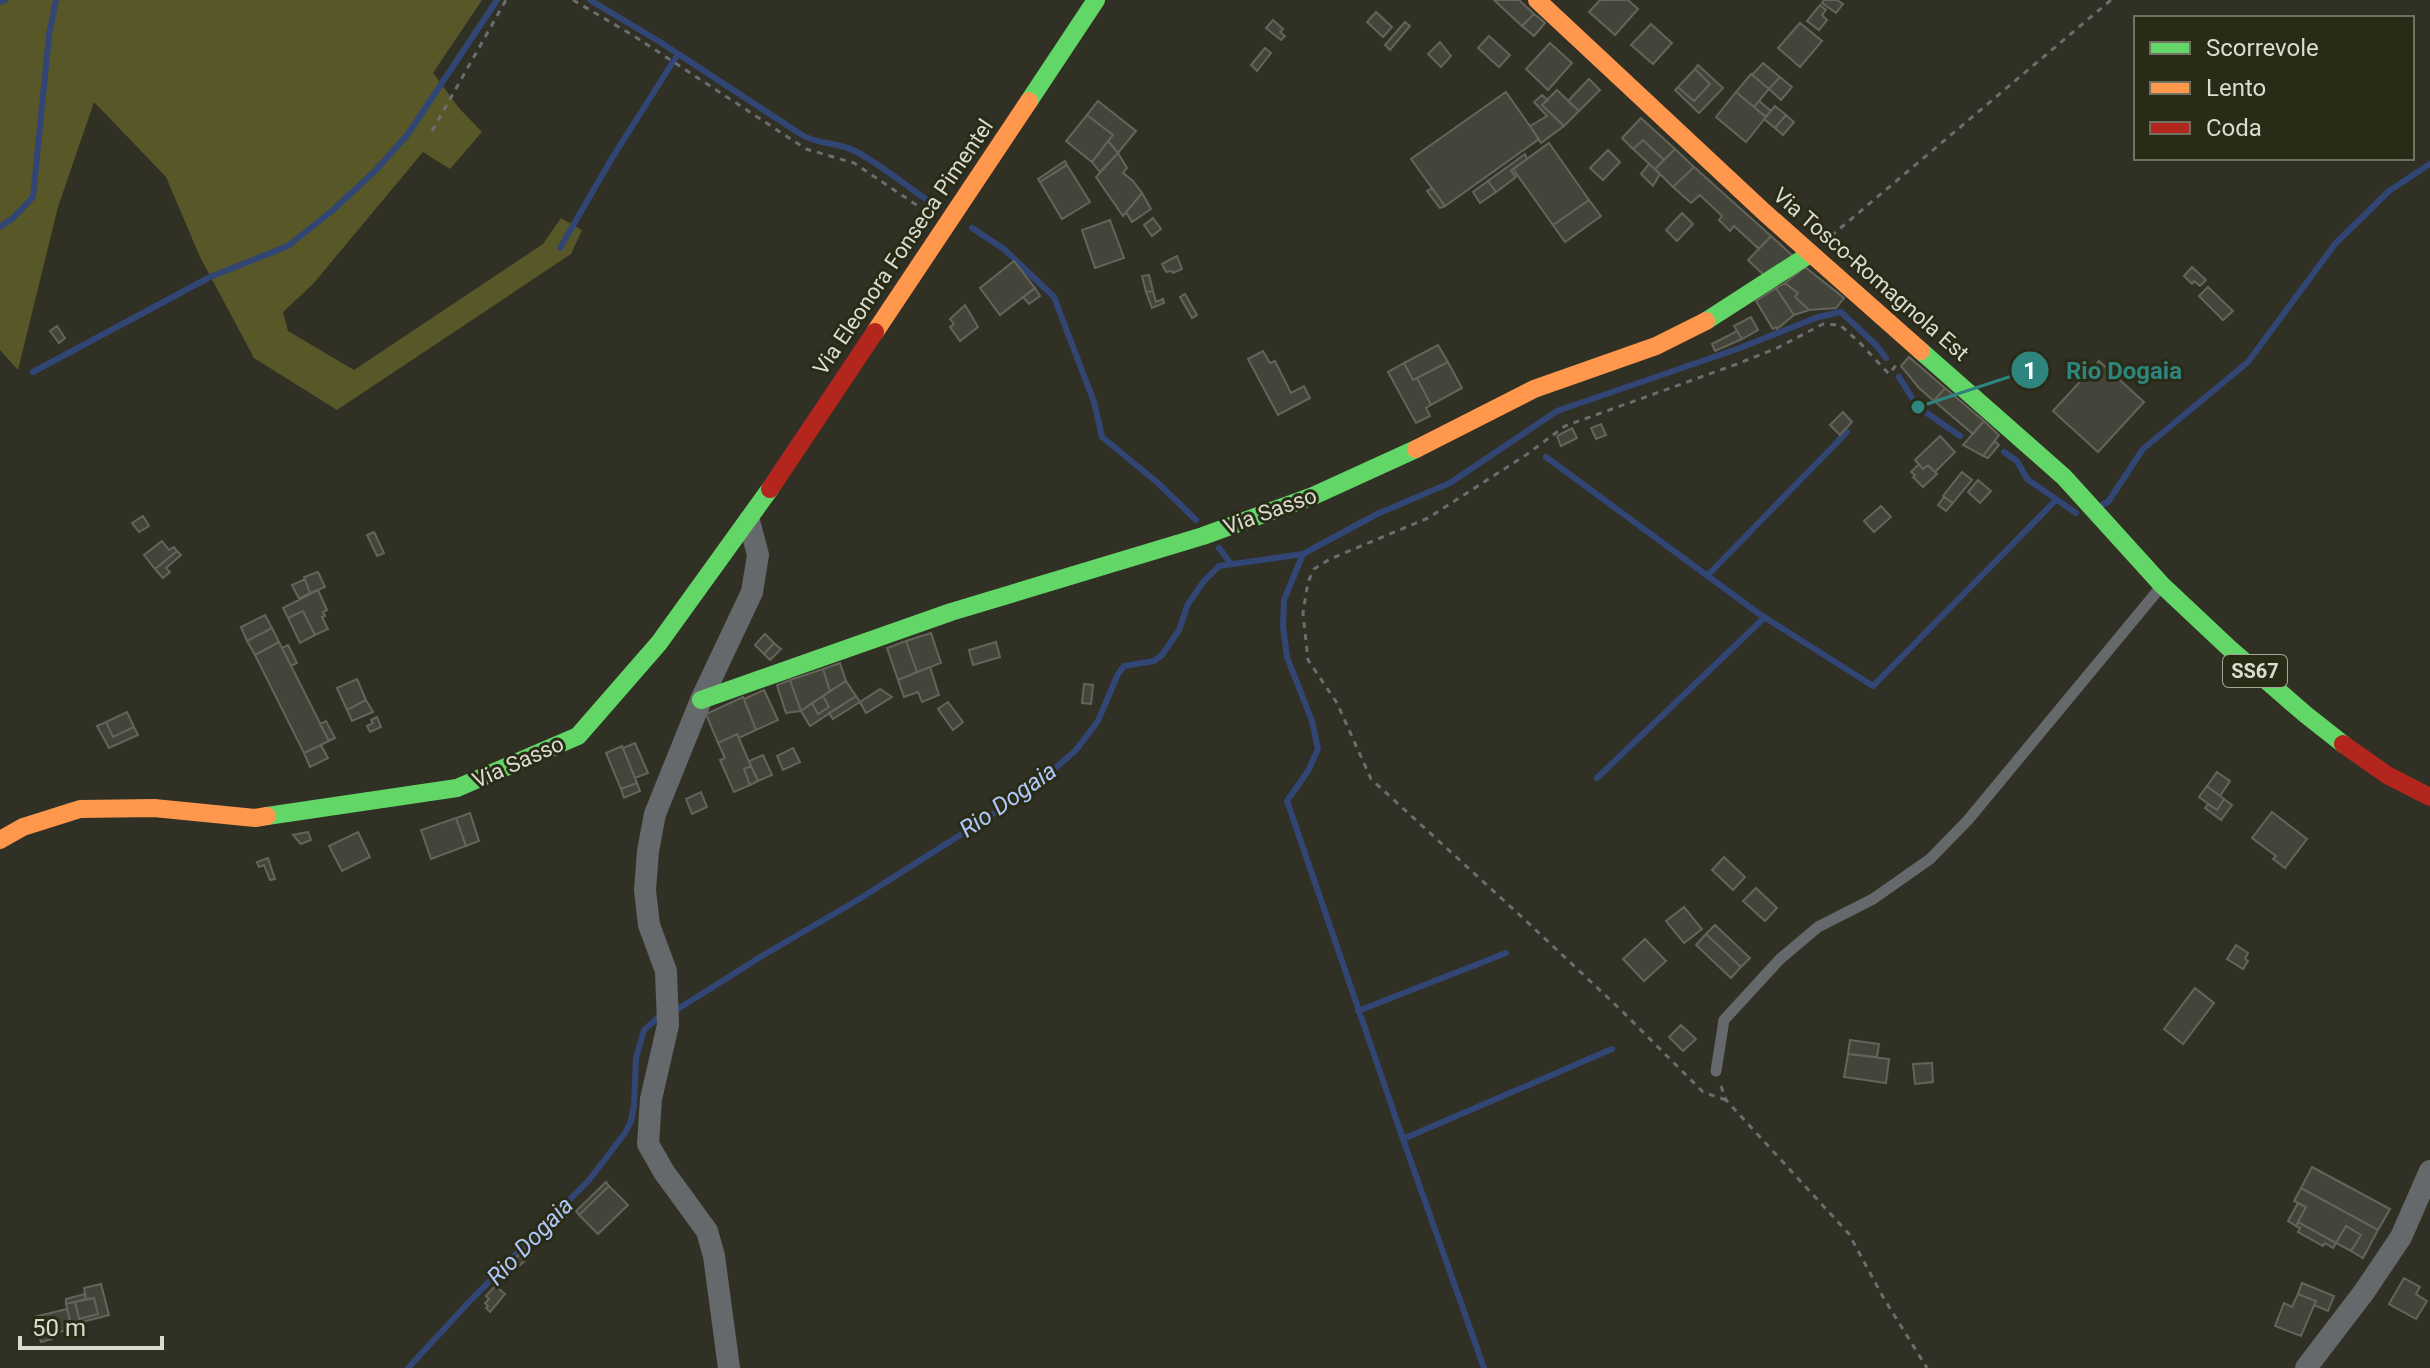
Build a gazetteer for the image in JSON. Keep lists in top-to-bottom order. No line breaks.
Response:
{"streets":{"street":["Via Eleonora Fonseca Pimentel","Via Tosco-Romagnola Est","Via Sasso","SS67"]},"crossings":[["Via Eleonora Fonseca Pimentel","Via Sasso"],["Via Tosco-Romagnola Est","Via Sasso"]],"water":["Rio Dogaia"],"places":["Rio Dogaia"],"legend":["Scorrevole","Lento","Coda"],"scale_bar":"50 m"}
